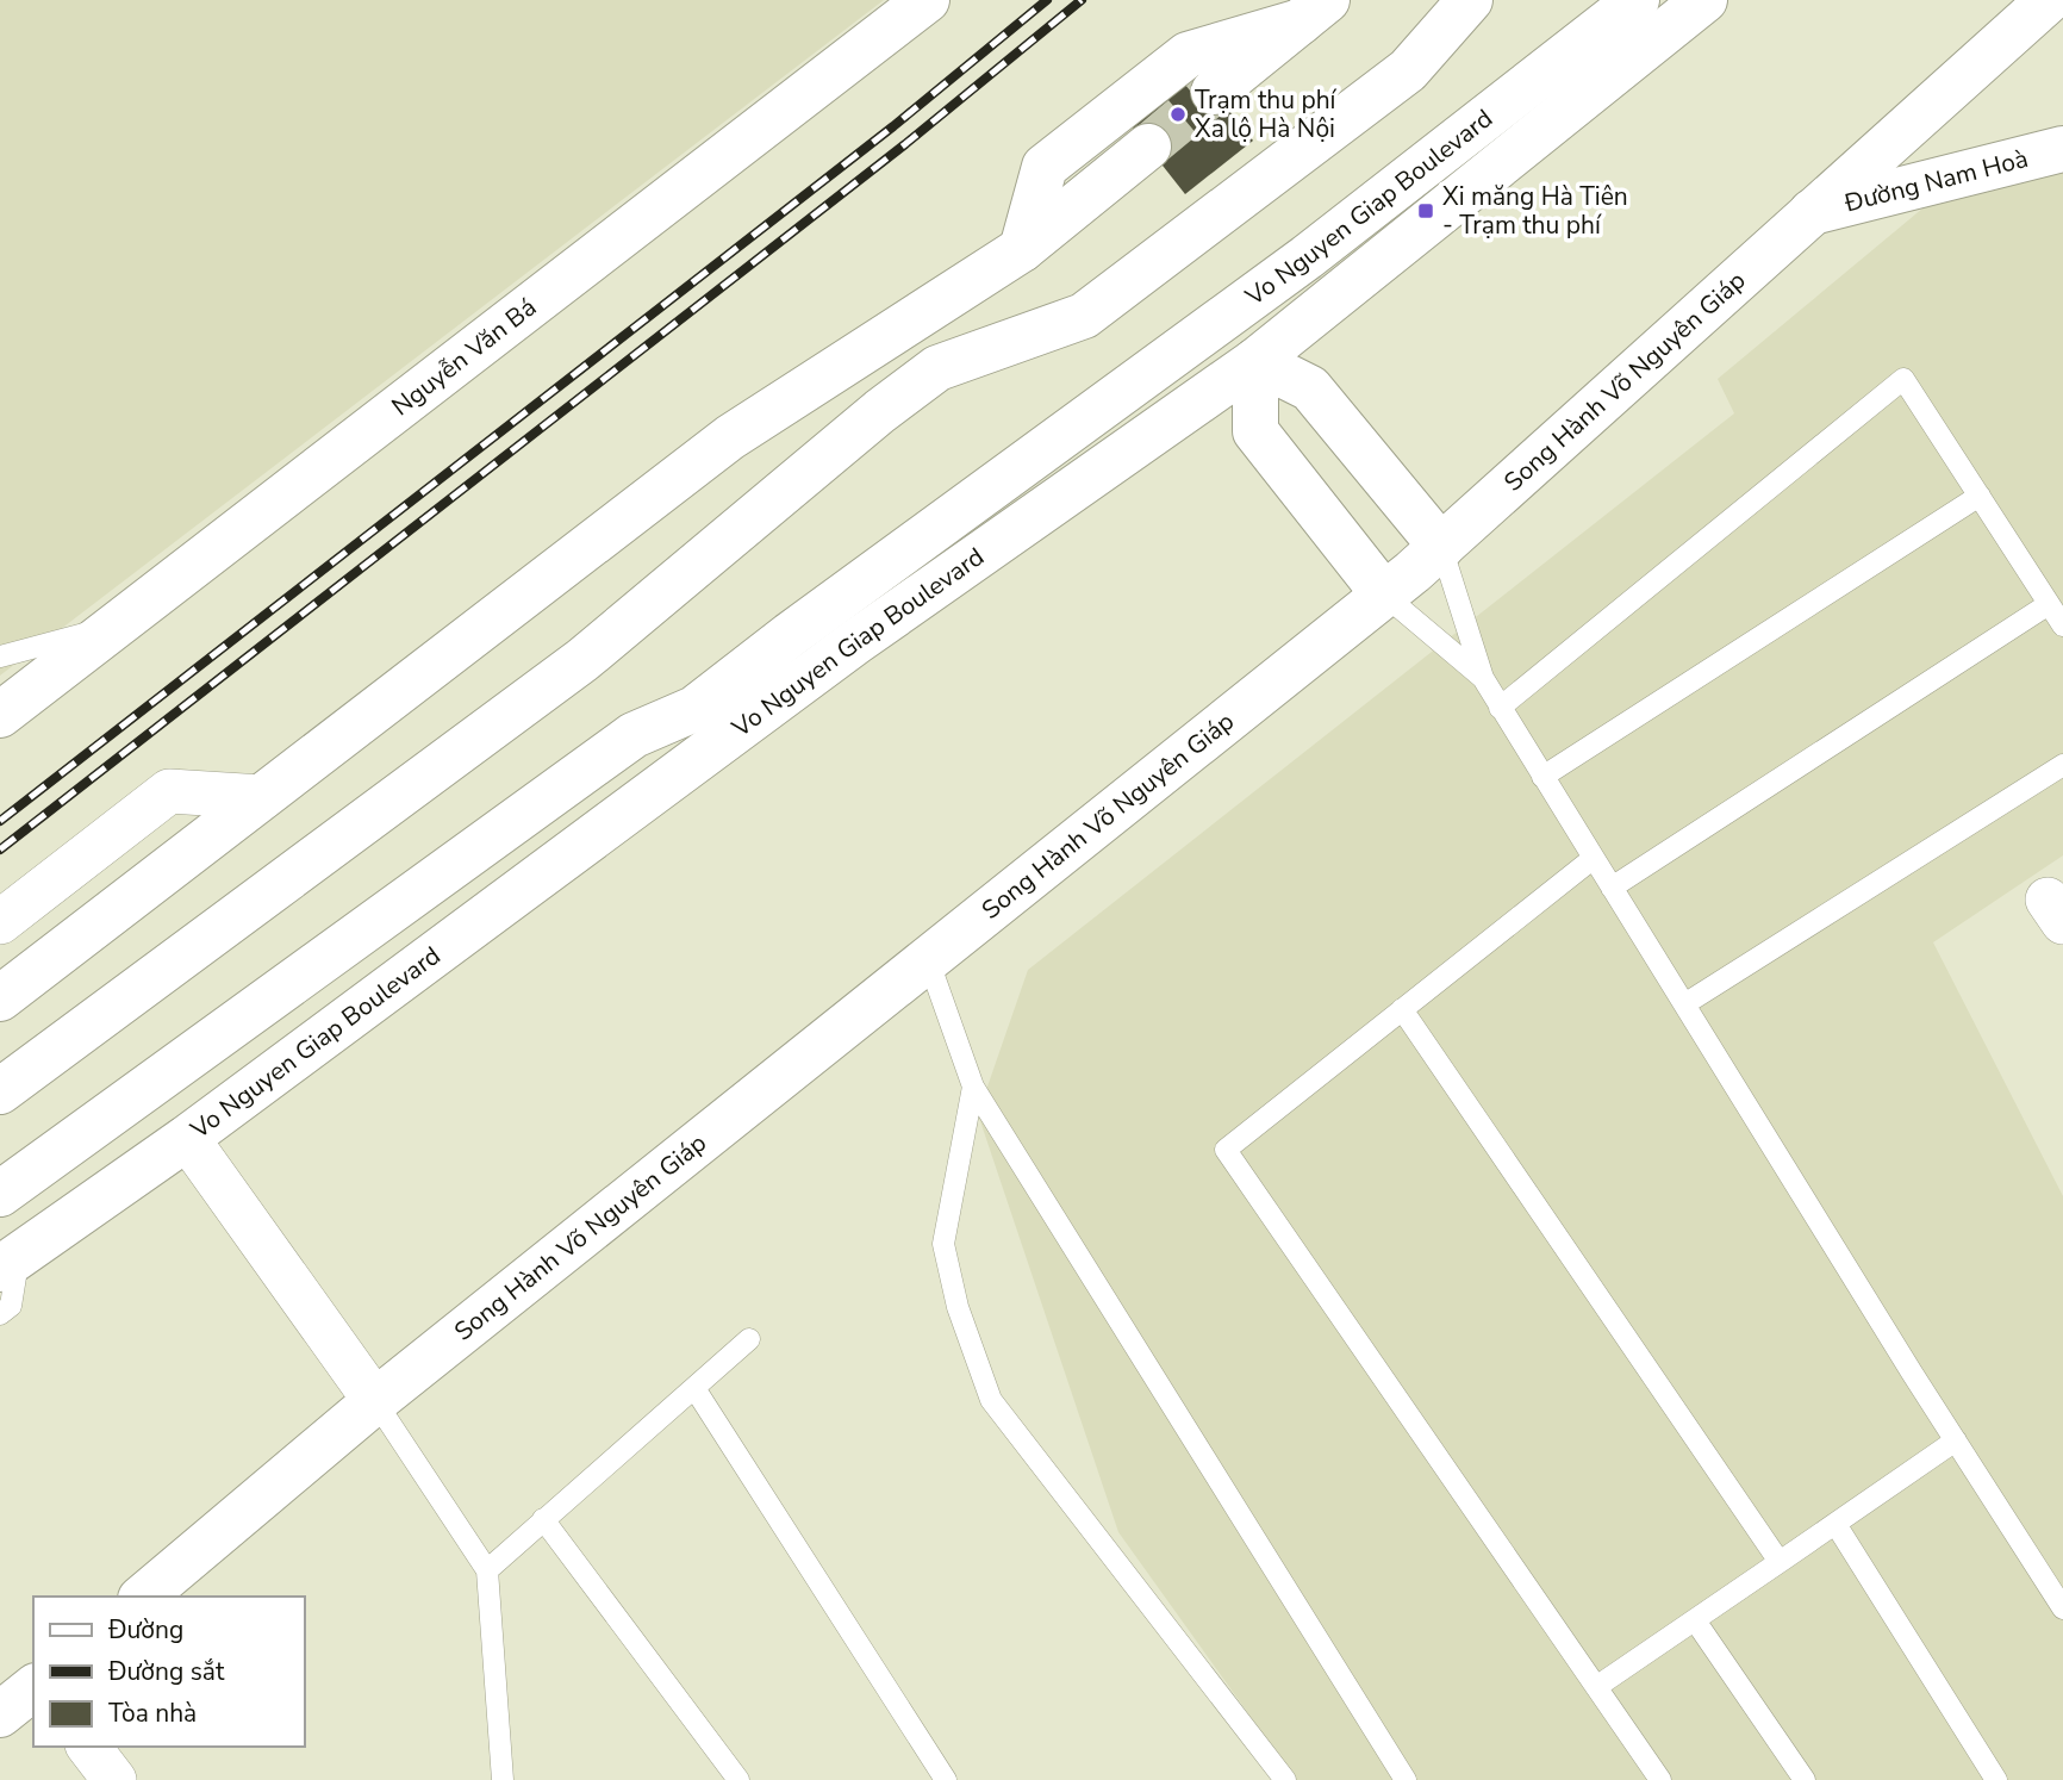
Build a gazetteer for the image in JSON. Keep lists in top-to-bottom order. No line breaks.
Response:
{"streets":{"main road":["Đường Nam Hoà","Vo Nguyen Giap Boulevard","Nguyễn Văn Bá","Song Hành Võ Nguyên Giáp"]},"crossings":[["Đường Nam Hoà","Song Hành Võ Nguyên Giáp"]],"places":{"other":["Trạm thu phí Xa lộ Hà Nội"],"transit":["Xi măng Hà Tiên - Trạm thu phí"]},"legend":["Đường","Đường sắt","Tòa nhà"]}
